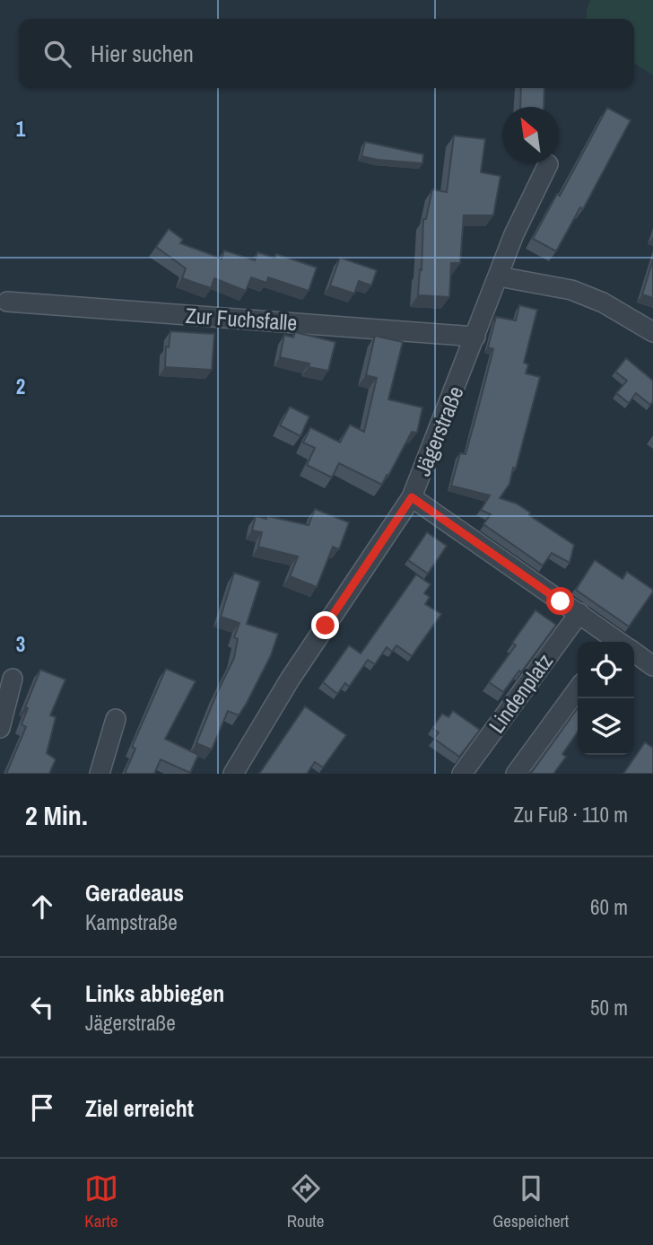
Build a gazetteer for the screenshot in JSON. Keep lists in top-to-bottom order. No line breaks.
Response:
{"streets":{"street":["Zur Fuchsfalle","Jägerstraße","Lindenplatz"]},"crossings":[["Zur Fuchsfalle","Jägerstraße"]],"north":"top left","page":{"search":"Hier suchen","heading":["2 Min.","Zu Fuß · 110 m"],"list":[["Geradeaus","Kampstraße","60 m"],["Links abbiegen","Jägerstraße","50 m"],"Ziel erreicht"],"nav":["Karte","Route","Gespeichert"]},"grid":{"rows":["1","2","3"]}}
